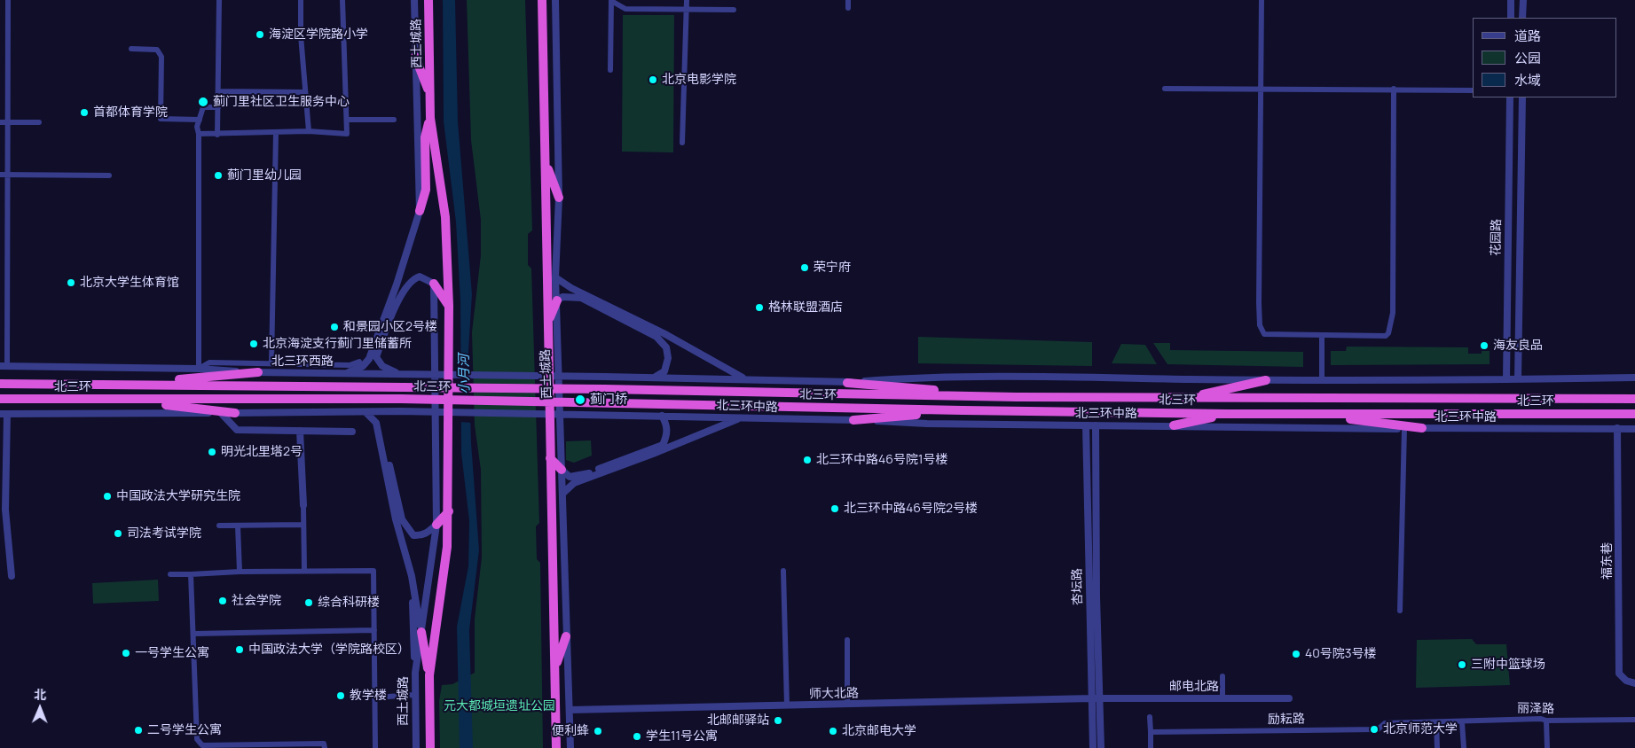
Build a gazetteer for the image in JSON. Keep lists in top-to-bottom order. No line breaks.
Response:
{"streets":{"highway":["西土城路","北三环"],"street":["花园路","北三环西路","北三环中路","福东巷","杏坛路","邮电北路","师大北路","丽泽路","励耘路"]},"crossings":[["西土城路","北三环西路"],["西土城路","师大北路"],["北三环中路","福东巷"],["北三环中路","杏坛路"],["杏坛路","邮电北路"],["杏坛路","师大北路"],["邮电北路","师大北路"],["丽泽路","励耘路"]],"water":["小月河"],"parks":["元大都城垣遗址公园"],"places":["海淀区学院路小学","北京电影学院","蓟门里社区卫生服务中心","首都体育学院","蓟门里幼儿园","荣宁府","北京大学生体育馆","格林联盟酒店","和景园小区2号楼","北京海淀支行蓟门里储蓄所","海友良品","蓟门桥","明光北里塔2号","北三环中路46号院1号楼","中国政法大学研究生院","北三环中路46号院2号楼","司法考试学院","社会学院","综合科研楼","中国政法大学（学院路校区）","一号学生公寓","40号院3号楼","三附中篮球场","教学楼","北邮邮驿站","北京师范大学","二号学生公寓","便利蜂","北京邮电大学","学生11号公寓"],"legend":["道路","公园","水域"],"north":"top"}
